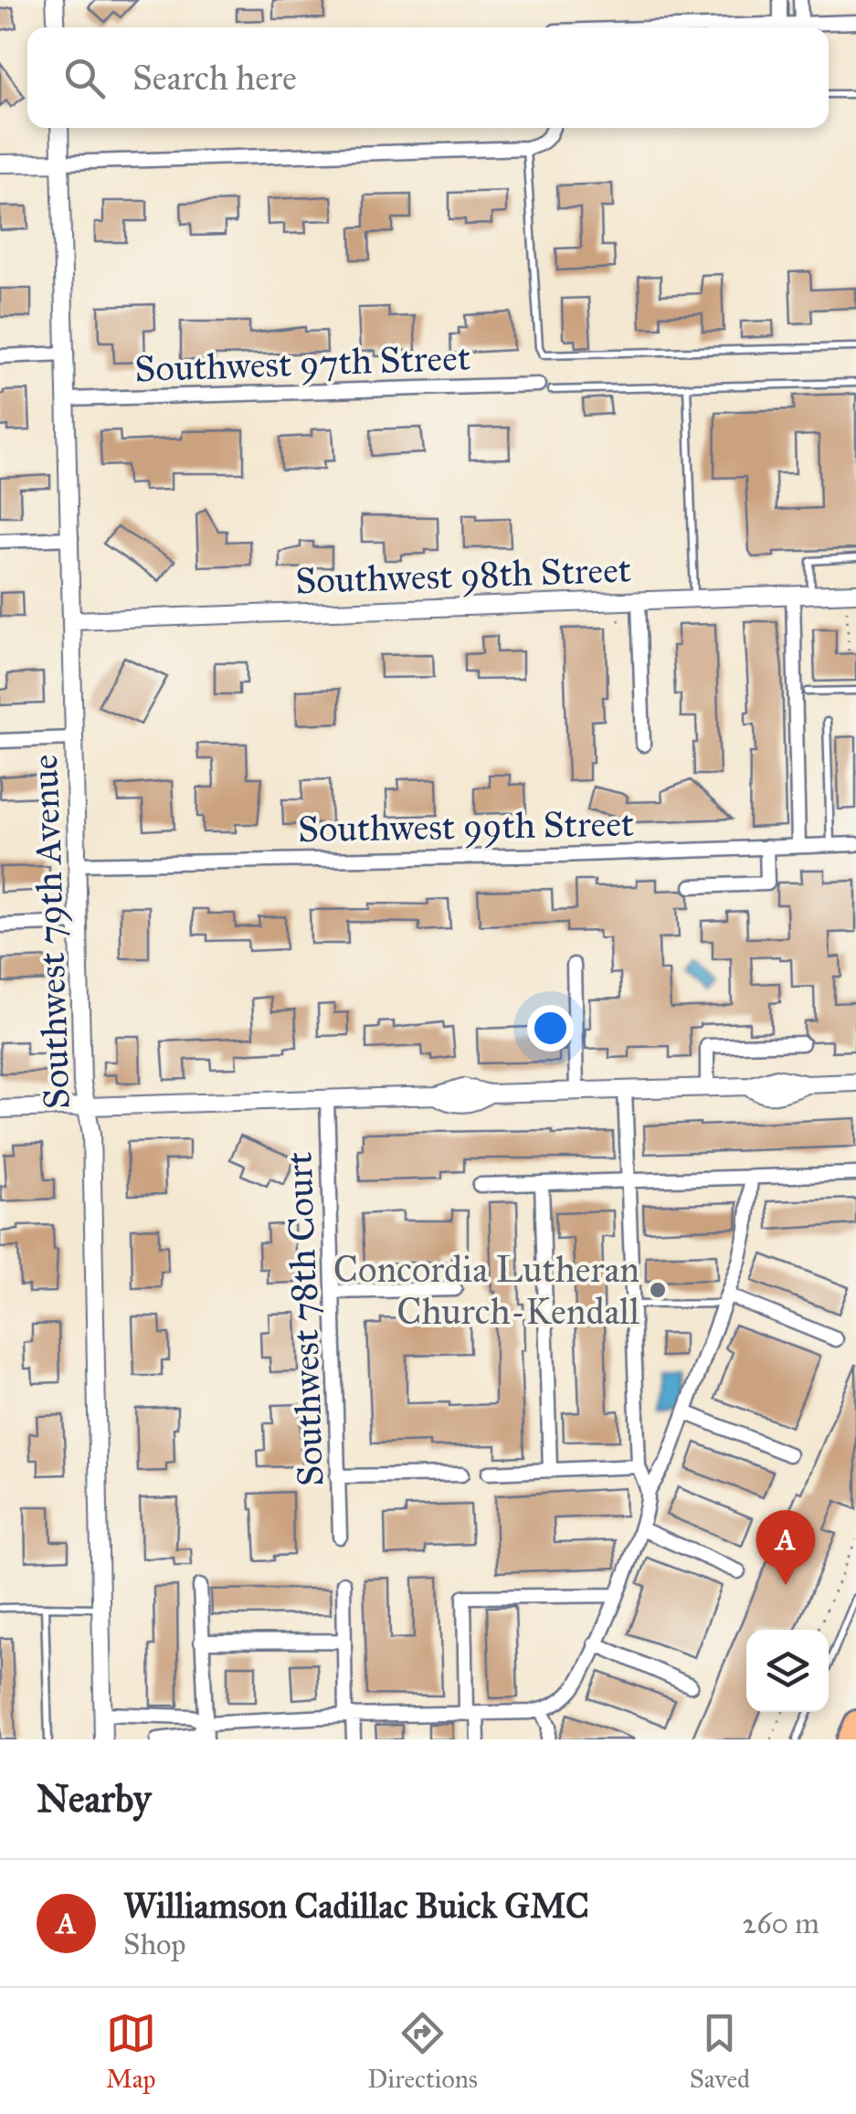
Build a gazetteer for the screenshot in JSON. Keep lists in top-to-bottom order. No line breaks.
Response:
{"streets":{"street":["Southwest 97th Street","Southwest 98th Street","Southwest 99th Street","Southwest 79th Avenue","Southwest 78th Court"]},"crossings":[["Southwest 97th Street","Southwest 79th Avenue"],["Southwest 98th Street","Southwest 79th Avenue"],["Southwest 99th Street","Southwest 79th Avenue"]],"places":["Concordia Lutheran Church-Kendall"],"page":{"search":"Search here","pins":"A","heading":"Nearby","list":[{"mark":"A","name":"Williamson Cadillac Buick GMC","note":"Shop","value":"260 m"}],"nav":["Map","Directions","Saved"]}}
